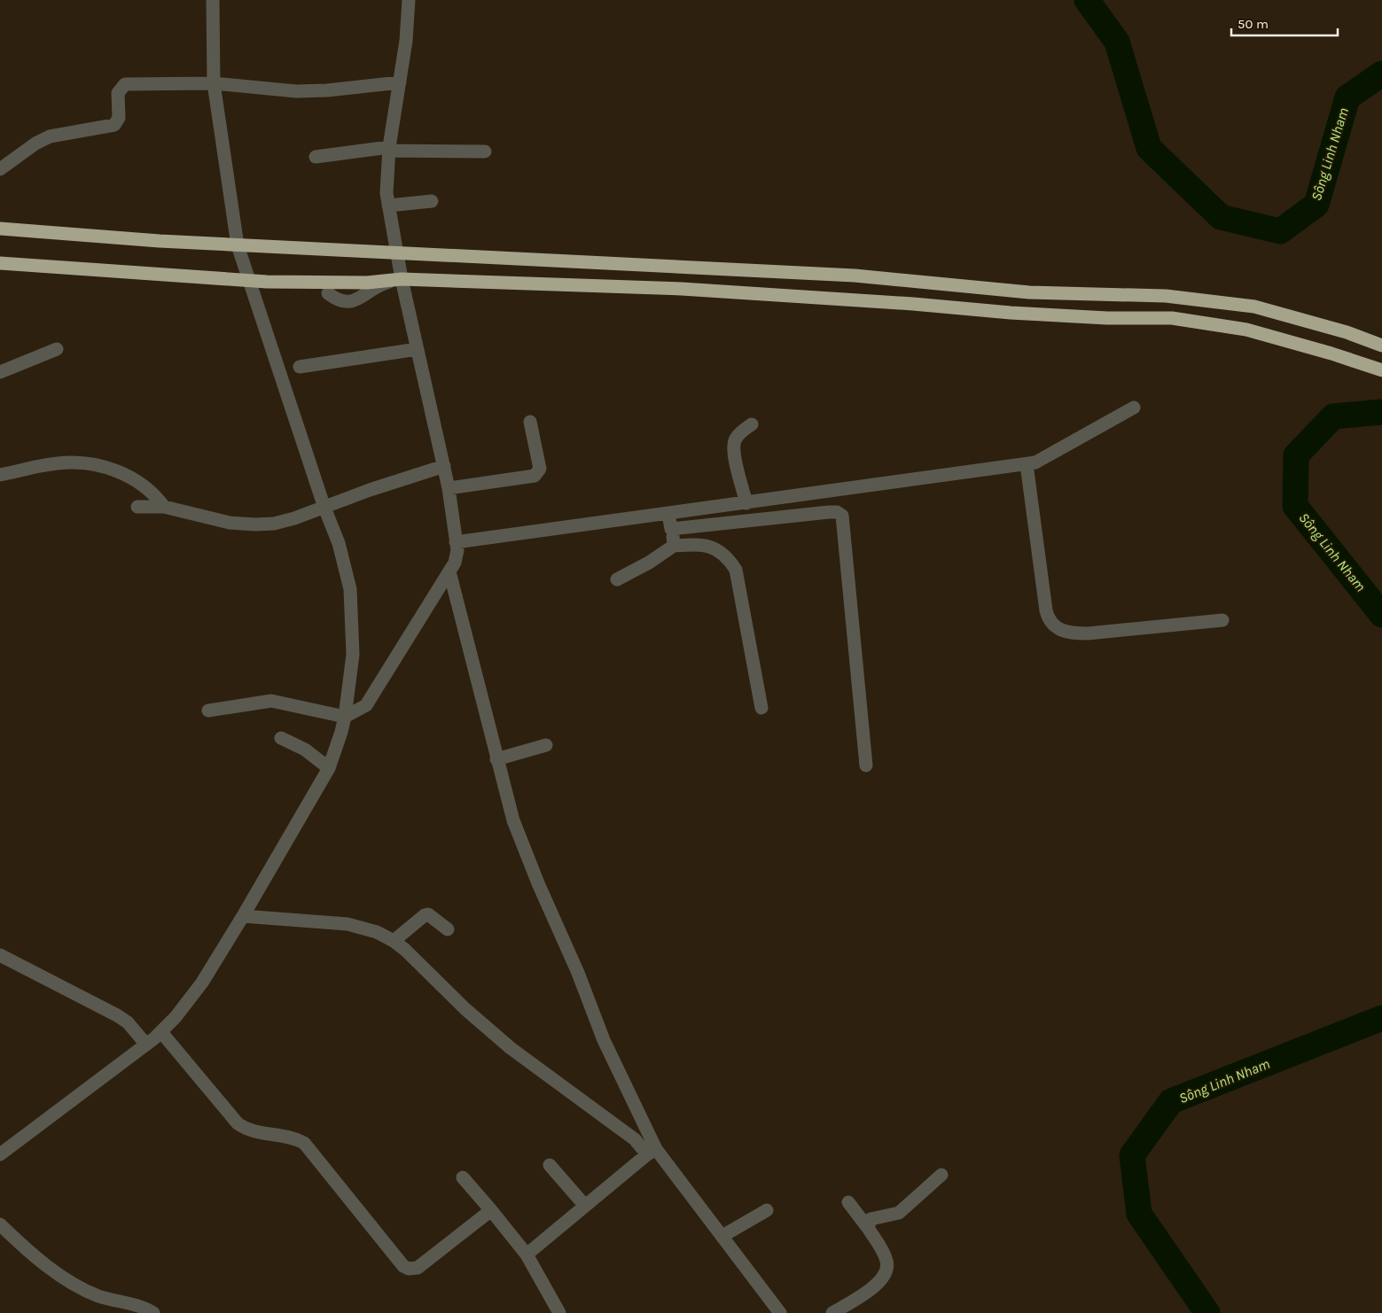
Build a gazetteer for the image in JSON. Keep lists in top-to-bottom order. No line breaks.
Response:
{"water":["Sông Linh Nham"],"scale_bar":"50 m"}
